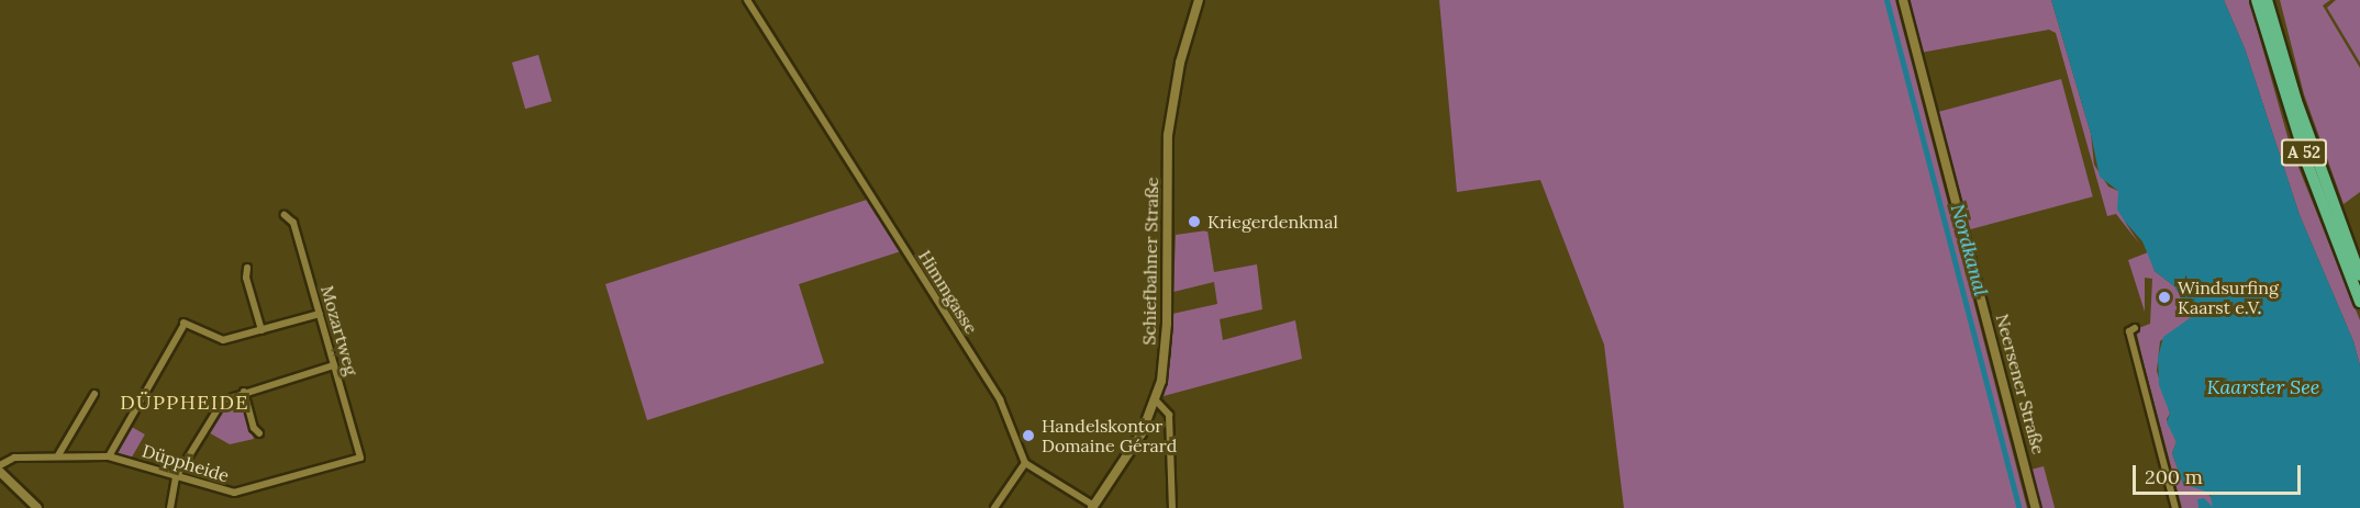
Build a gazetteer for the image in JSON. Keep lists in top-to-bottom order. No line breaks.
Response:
{"streets":{"highway":["A 52"],"main road":["Neersener Straße"],"street":["Schiefbahner Straße","Himmgasse","Mozartweg","Düppheide"]},"crossings":[["Mozartweg","Düppheide"]],"districts":["DÜPPHEIDE"],"water":["Nordkanal","Kaarster See"],"places":["Kriegerdenkmal","Windsurfing Kaarst e.V.","Handelskontor Domaine Gérard"],"scale_bar":"200 m"}
